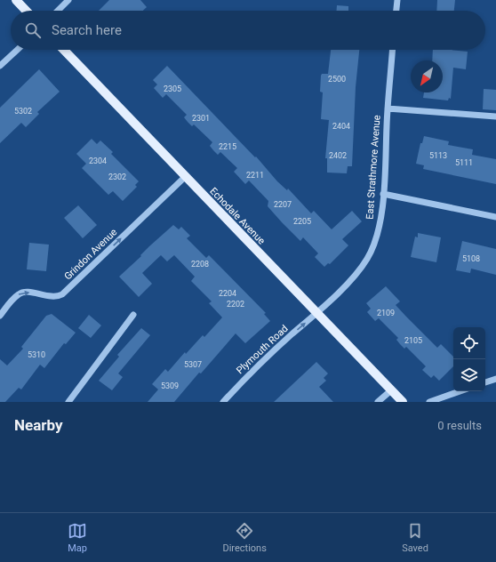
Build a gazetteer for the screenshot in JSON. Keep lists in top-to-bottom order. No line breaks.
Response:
{"streets":{"main road":["Echodale Avenue"],"street":["East Strathmore Avenue","Grindon Avenue","Plymouth Road"]},"crossings":[["East Strathmore Avenue","Echodale Avenue"],["East Strathmore Avenue","Plymouth Road"],["Echodale Avenue","Grindon Avenue"],["Echodale Avenue","Plymouth Road"]],"one_way":["Grindon Avenue","Plymouth Road"],"house_numbers":["2500","2305","5302","2301","2404","2215","2402","5113","2304","5111","2211","2302","2207","2205","5108","2208","2204","2202","2109","2105","5310","5307","5309"],"north":"bottom left","page":{"search":"Search here","heading":["Nearby","0 results"],"nav":["Map","Directions","Saved"]}}
